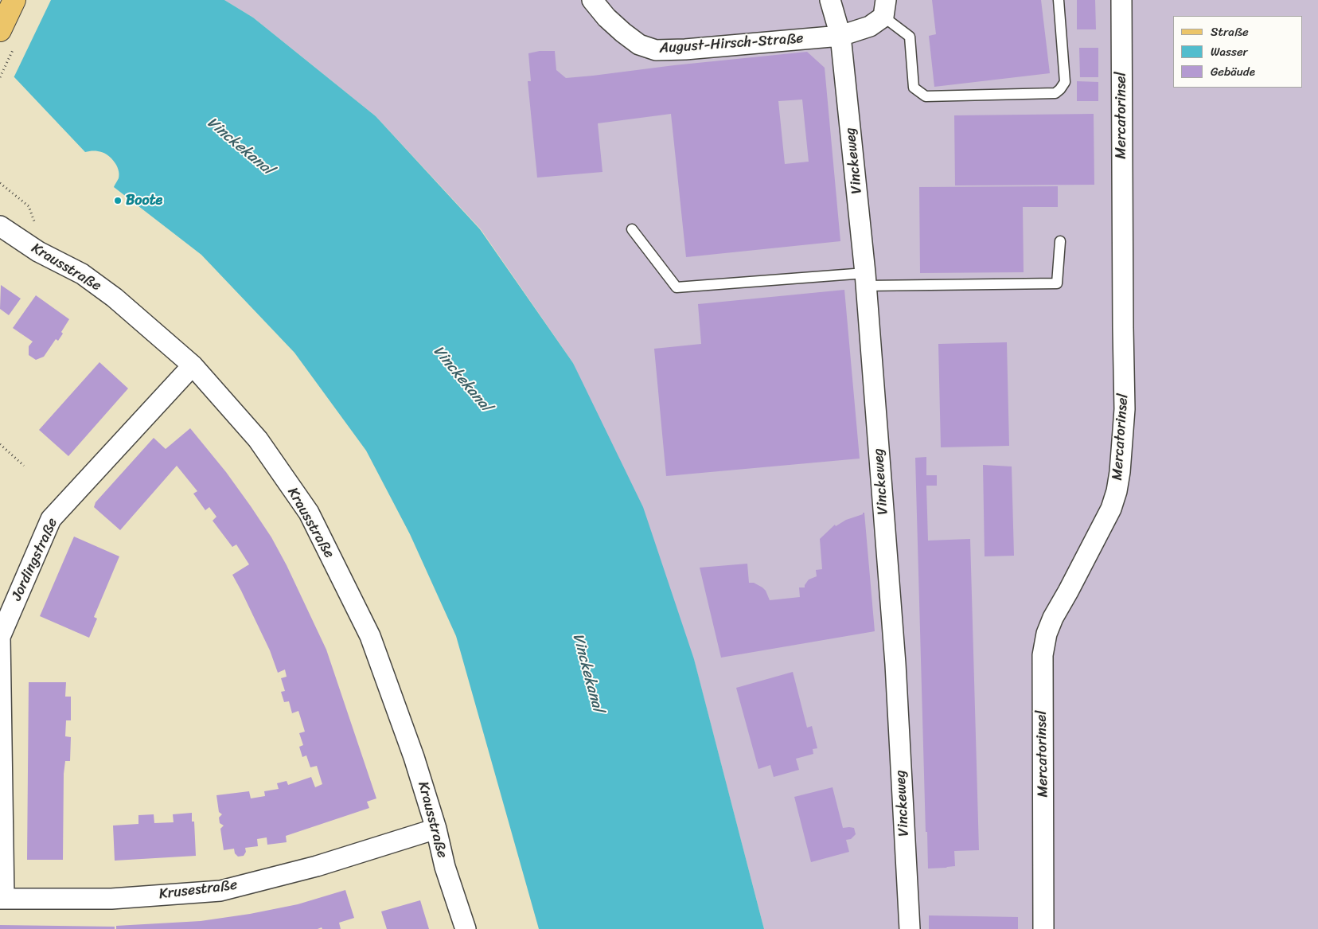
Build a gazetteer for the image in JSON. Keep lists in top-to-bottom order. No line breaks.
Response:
{"streets":{"street":["August-Hirsch-Straße","Mercatorinsel","Vinckeweg","Krausstraße","Jordingstraße","Krusestraße"]},"crossings":[["August-Hirsch-Straße","Vinckeweg"],["Krausstraße","Jordingstraße"],["Krausstraße","Krusestraße"],["Jordingstraße","Krusestraße"]],"water":["Vinckekanal"],"places":["Boote"],"legend":["Straße","Wasser","Gebäude"]}
